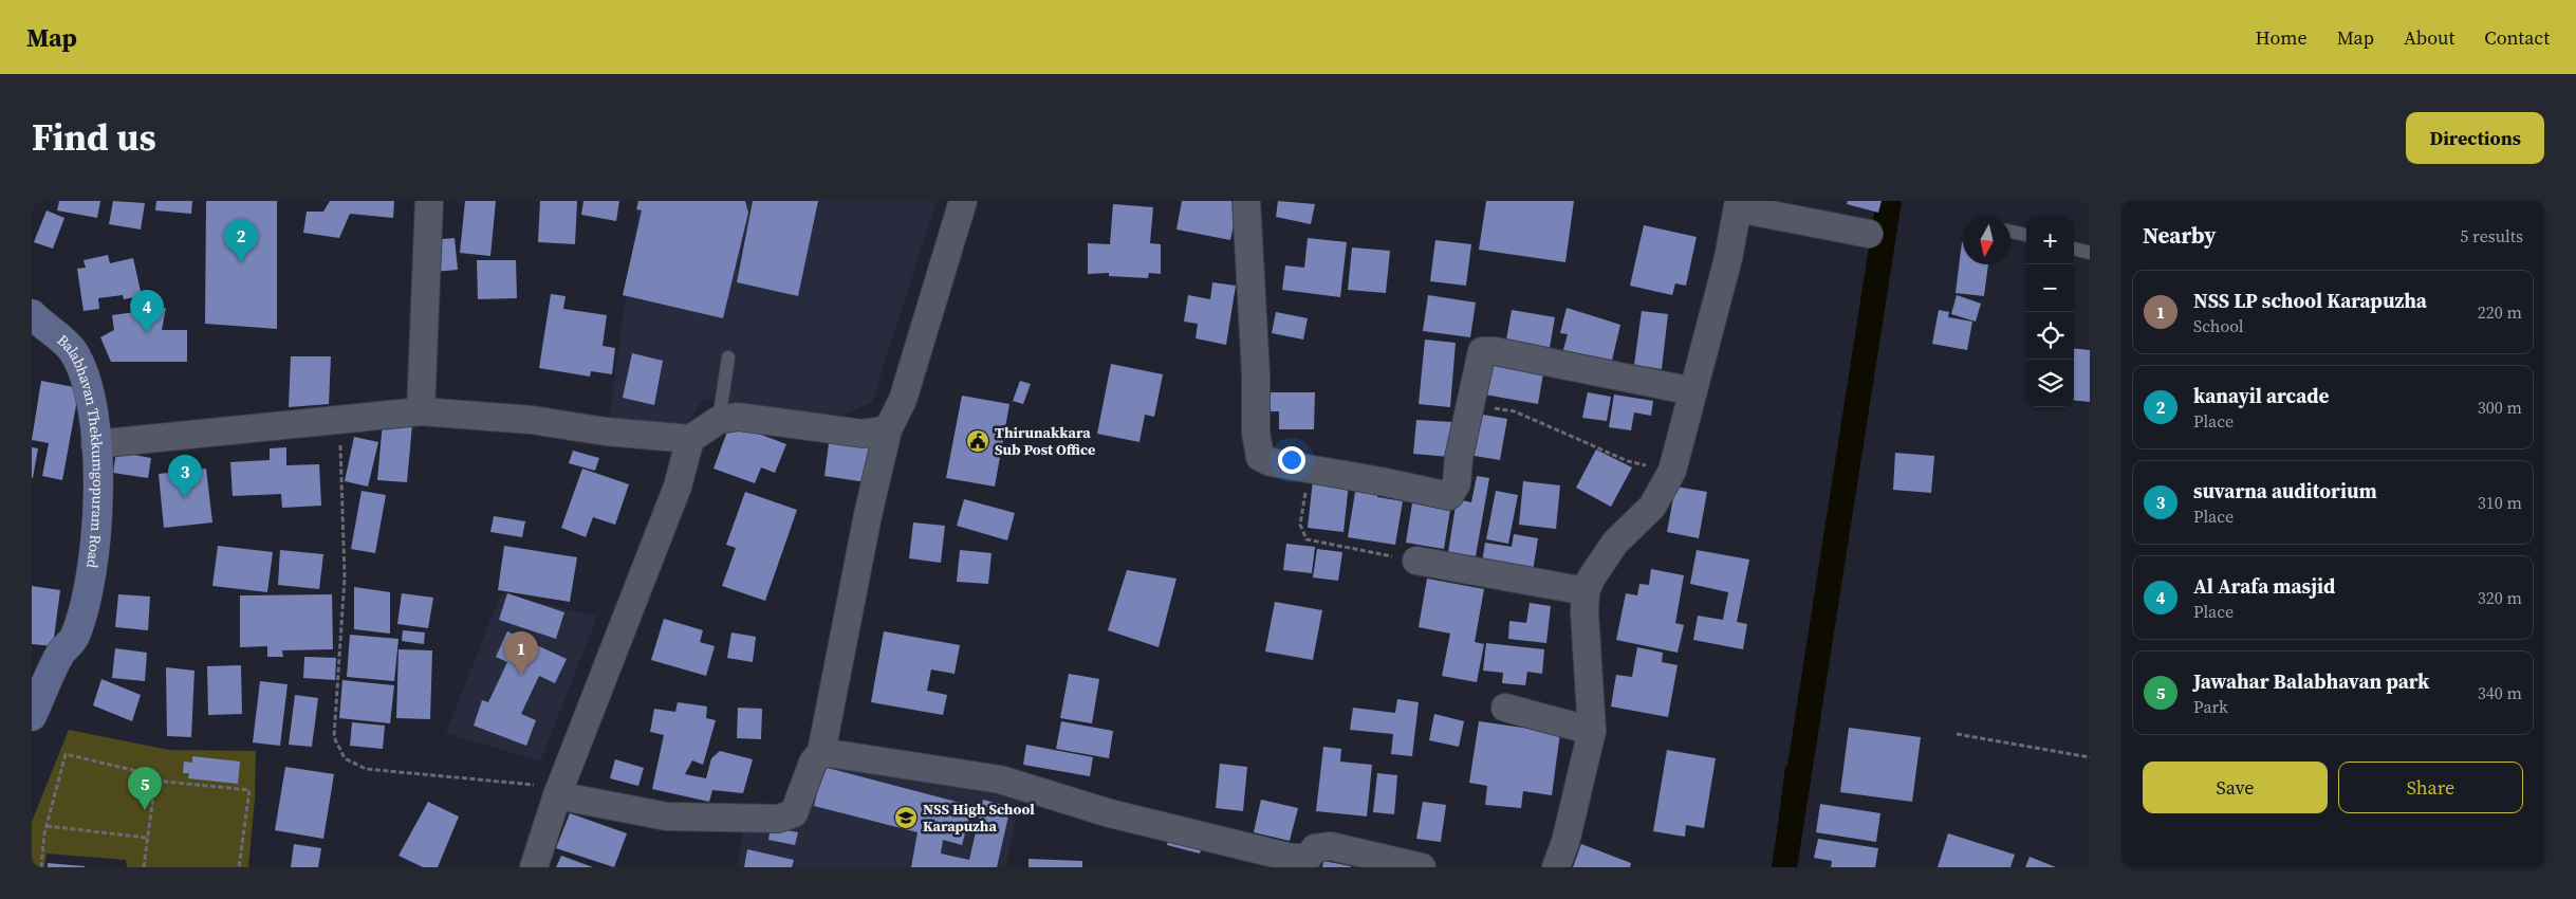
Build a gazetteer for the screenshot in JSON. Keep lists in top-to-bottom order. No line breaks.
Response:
{"streets":{"main road":["Balabhavan Thekkumgopuram Road"]},"places":{"public building":["Thirunakkara Sub Post Office"],"school or university":["NSS High School Karapuzha"]},"north":"bottom","page":{"header":"Map","nav":["Home","Map","About","Contact"],"title":"Find us","buttons":["Directions",["Save","Share"]],"heading":["Nearby","5 results"],"map_buttons":["+","−"],"pins":["2","4","3","1","5"],"list":[{"mark":"1","name":"NSS LP school Karapuzha","note":"School","value":"220 m"},{"mark":"2","name":"kanayil arcade","note":"Place","value":"300 m"},{"mark":"3","name":"suvarna auditorium","note":"Place","value":"310 m"},{"mark":"4","name":"Al Arafa masjid","note":"Place","value":"320 m"},{"mark":"5","name":"Jawahar Balabhavan park","note":"Park","value":"340 m"}]}}
